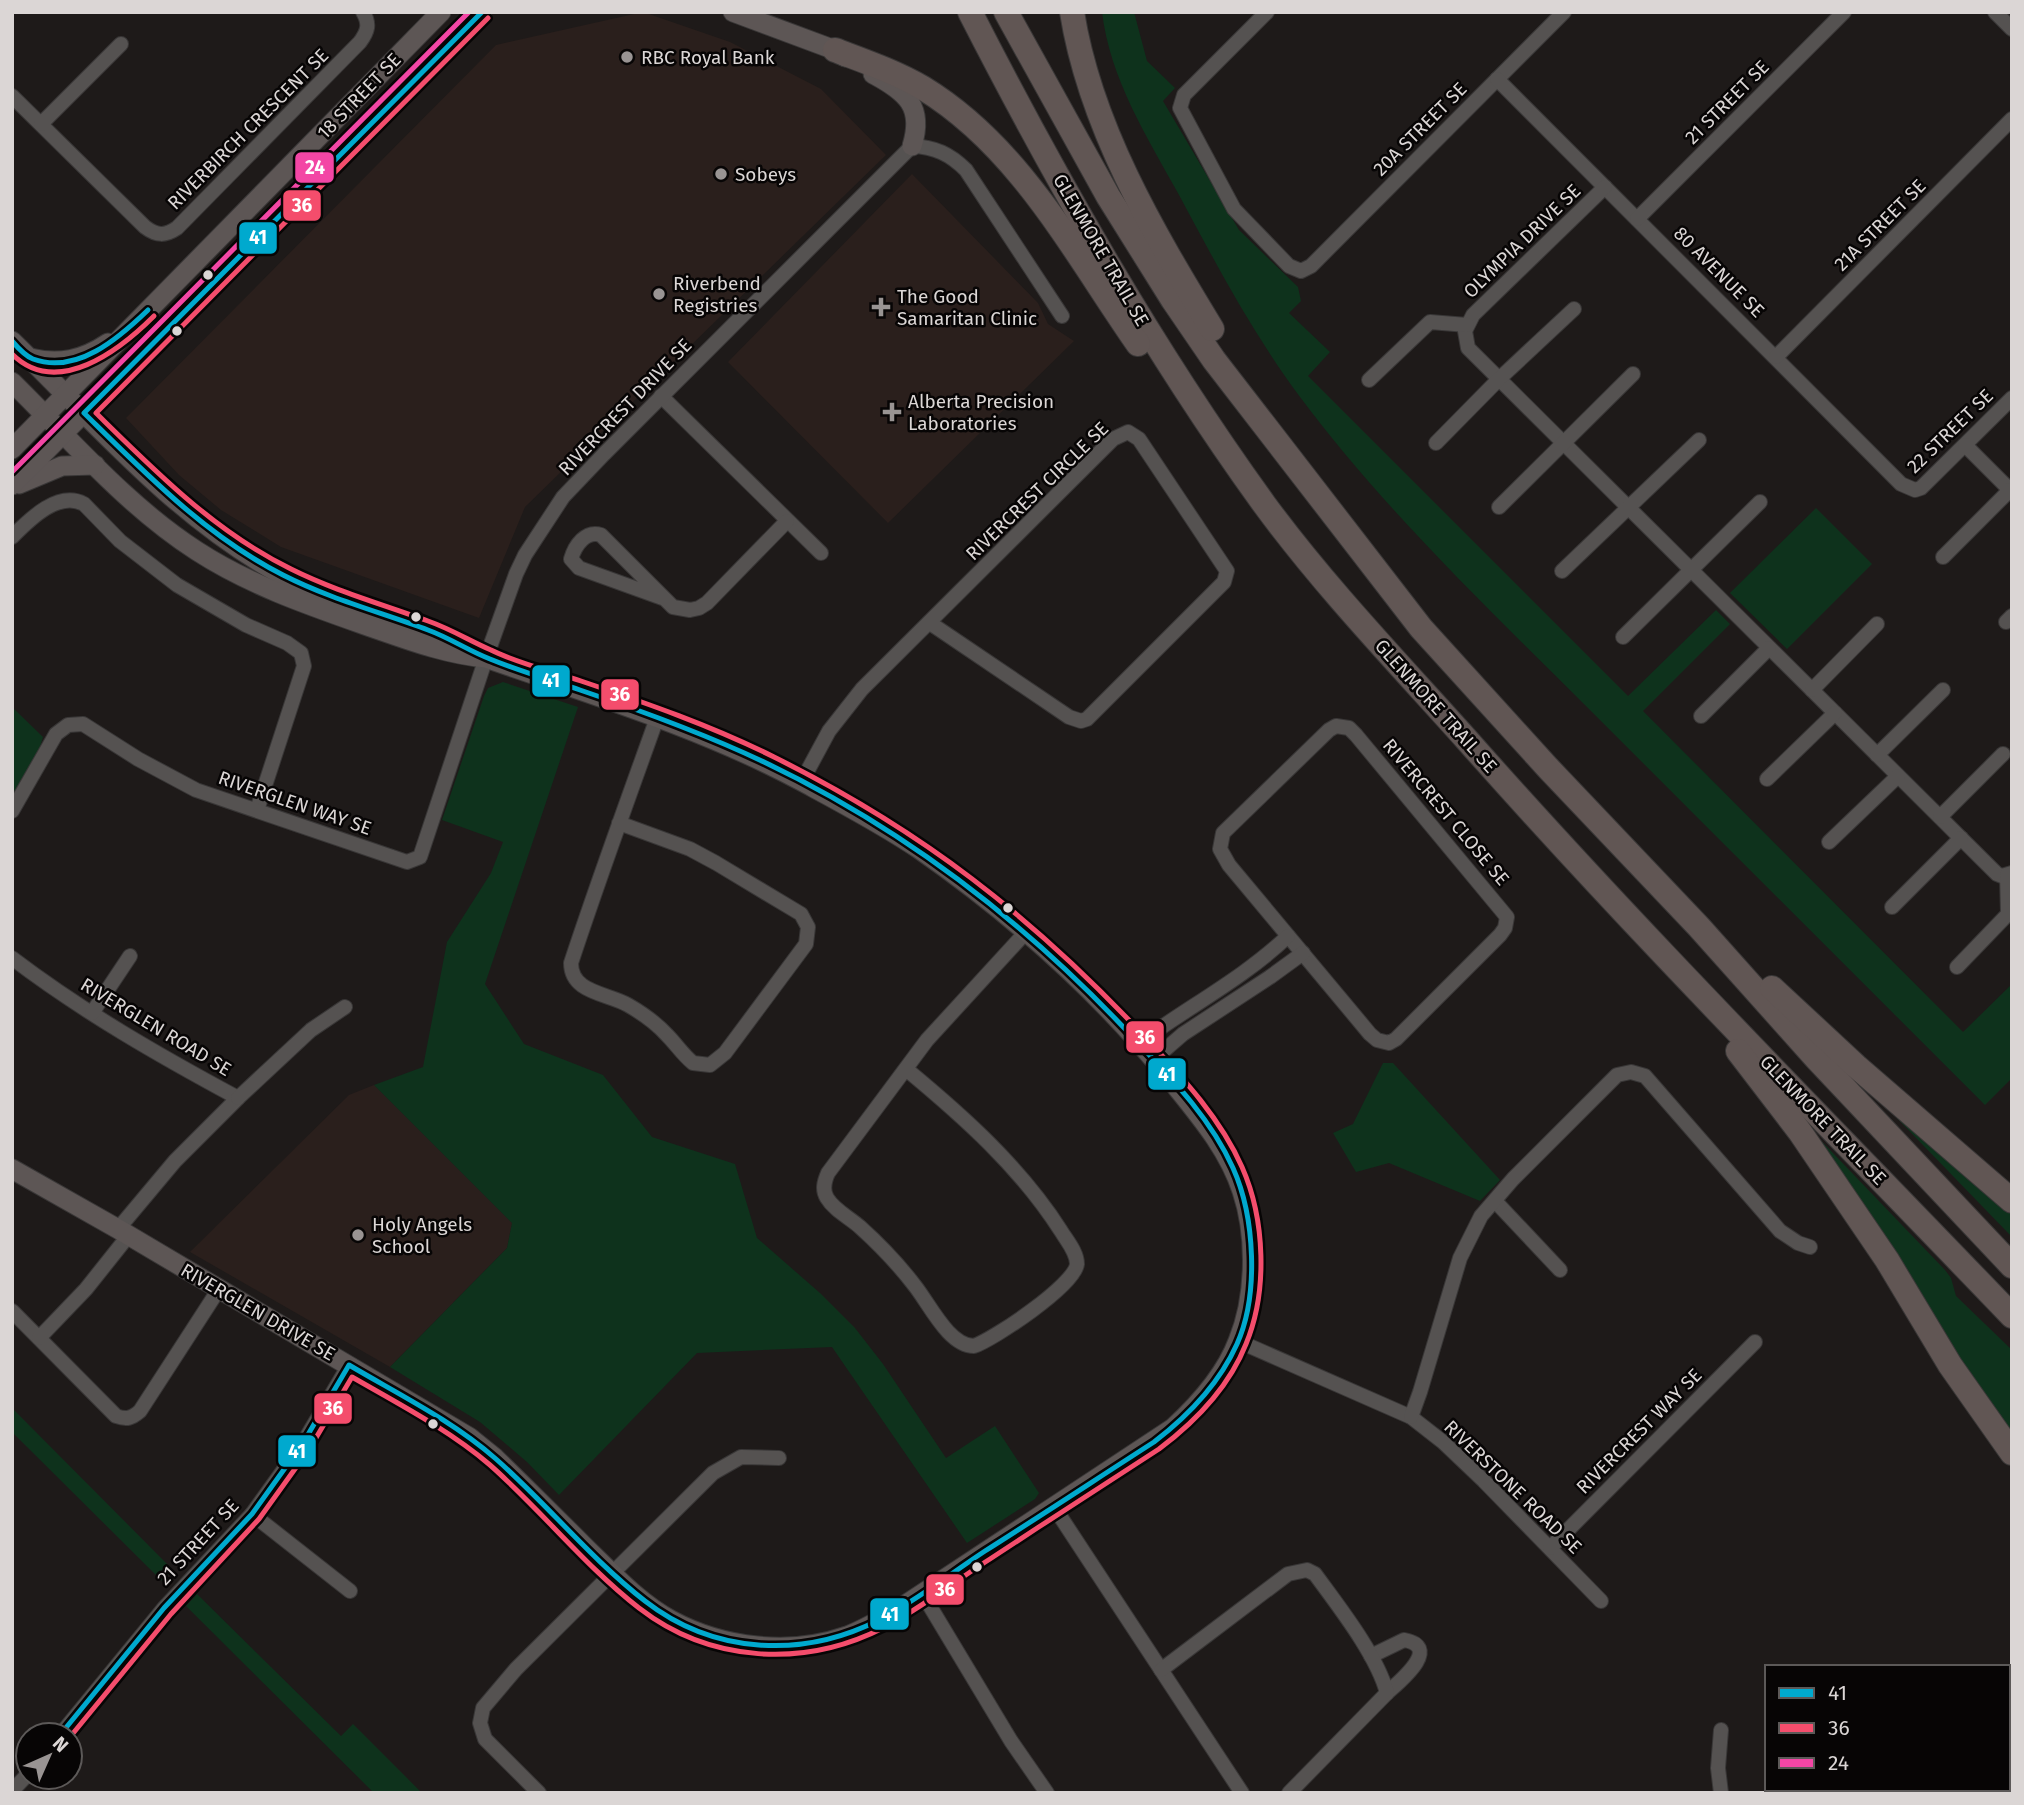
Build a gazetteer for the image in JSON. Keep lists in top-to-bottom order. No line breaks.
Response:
{"streets":{"highway":["GLENMORE TRAIL SE"],"street":["18 STREET SE","21 STREET SE","RIVERBIRCH CRESCENT SE","20A STREET SE","21A STREET SE","OLYMPIA DRIVE SE","80 AVENUE SE","RIVERCREST DRIVE SE","22 STREET SE","RIVERCREST CIRCLE SE","RIVERGLEN WAY SE","RIVERCREST CLOSE SE","RIVERGLEN ROAD SE","RIVERGLEN DRIVE SE","RIVERCREST WAY SE","RIVERSTONE ROAD SE"]},"crossings":[["18 STREET SE","RIVERGLEN DRIVE SE"],["21 STREET SE","80 AVENUE SE"],["21 STREET SE","RIVERGLEN DRIVE SE"],["20A STREET SE","80 AVENUE SE"],["21A STREET SE","80 AVENUE SE"],["OLYMPIA DRIVE SE","80 AVENUE SE"],["80 AVENUE SE","22 STREET SE"],["RIVERCREST DRIVE SE","RIVERGLEN WAY SE"],["RIVERCREST DRIVE SE","RIVERGLEN DRIVE SE"],["RIVERCREST CIRCLE SE","RIVERGLEN DRIVE SE"],["RIVERGLEN WAY SE","RIVERGLEN DRIVE SE"],["RIVERGLEN ROAD SE","RIVERGLEN DRIVE SE"],["RIVERGLEN DRIVE SE","RIVERSTONE ROAD SE"],["RIVERCREST WAY SE","RIVERSTONE ROAD SE"]],"places":{"other":["RBC Royal Bank","Sobeys","Riverbend Registries","Holy Angels School"],"health":["The Good Samaritan Clinic","Alberta Precision Laboratories"]},"lines":["transit line 41","transit line 24","transit line 36"],"legend":["41","36","24"],"north":"top right"}
